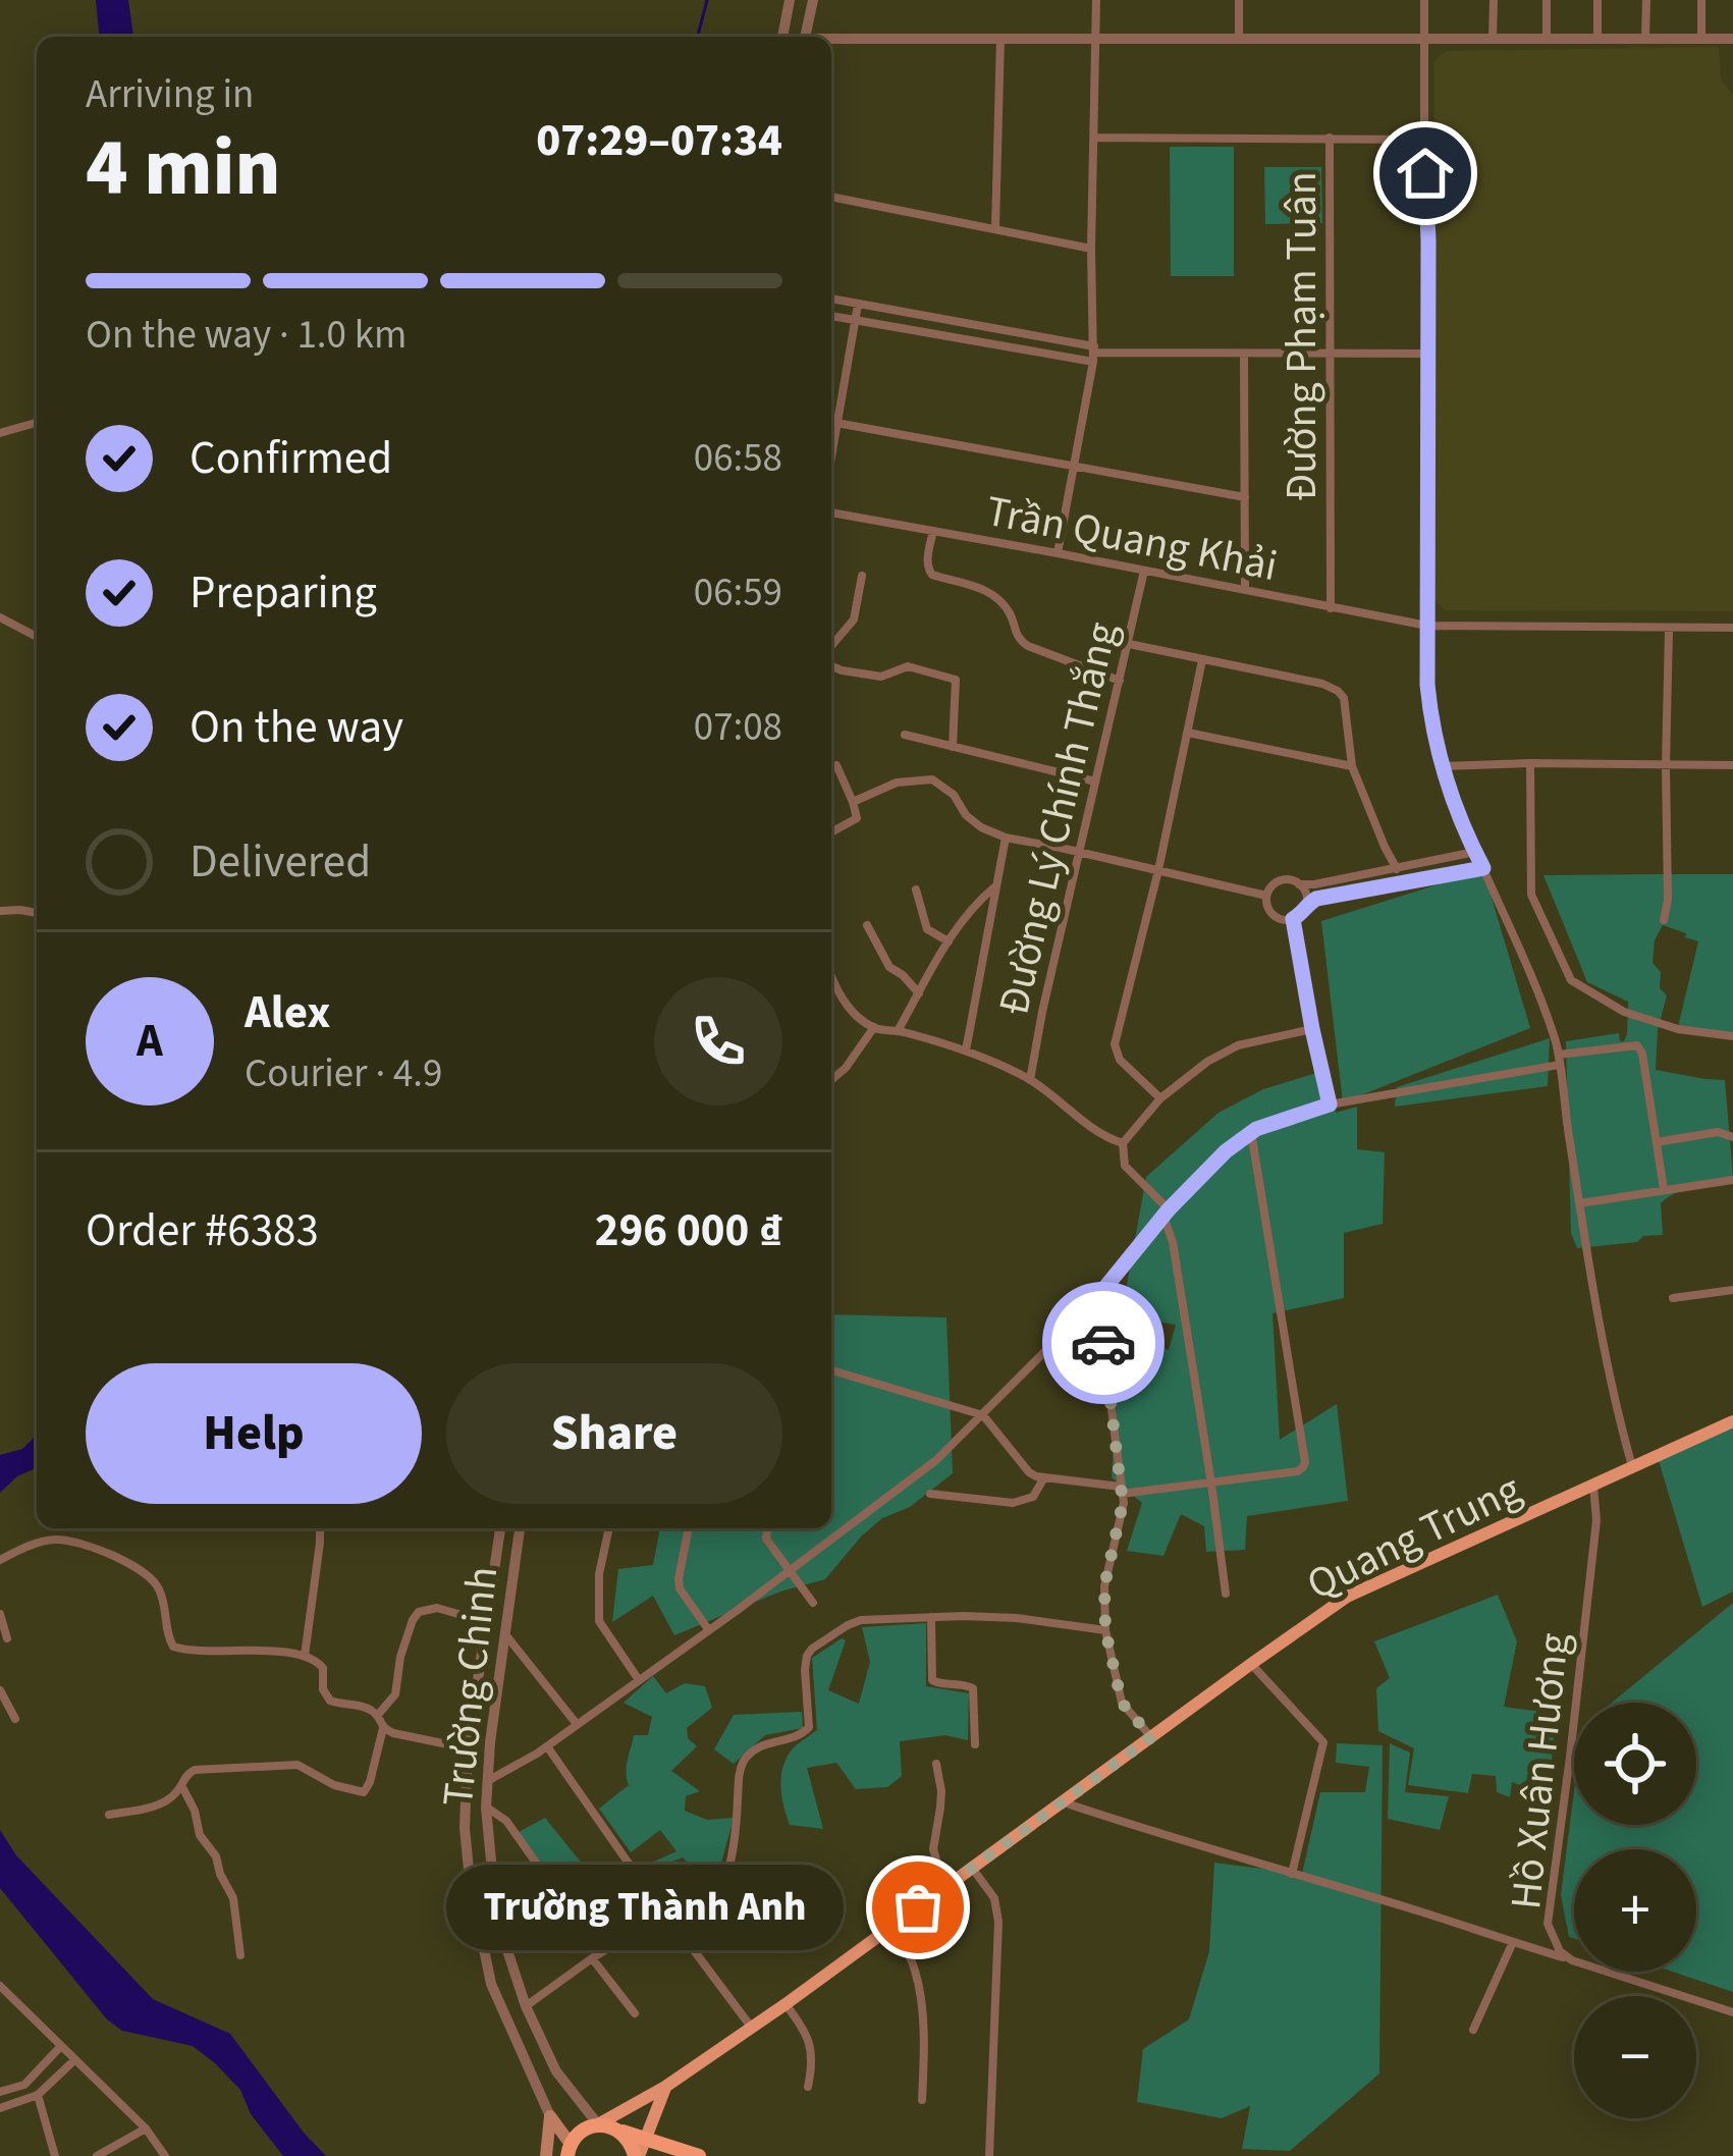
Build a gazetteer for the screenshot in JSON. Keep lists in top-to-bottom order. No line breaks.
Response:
{"streets":{"main road":["Quang Trung"],"street":["Đường Phạm Tuân","Trần Quang Khải","Đường Lý Chính Thắng","Trường Chinh","Hồ Xuân Hương"]},"crossings":[["Đường Phạm Tuân","Trần Quang Khải"],["Trần Quang Khải","Đường Lý Chính Thắng"],["Quang Trung","Trường Chinh"],["Quang Trung","Hồ Xuân Hương"]],"places":["Trường Thành Anh"],"page":{"heading":["4 min","Arriving in","07:29–07:34"],"panel":["Alex","Courier · 4.9","Order #6383","296 000 ₫"],"bar":"On the way · 1.0 km","list":[["Confirmed","06:58"],["Preparing","06:59"],["On the way","07:08"],"Delivered"],"round":"A","buttons":["Help","Share"],"map_buttons":["+","−"],"bubble":"Trường Thành Anh"}}
